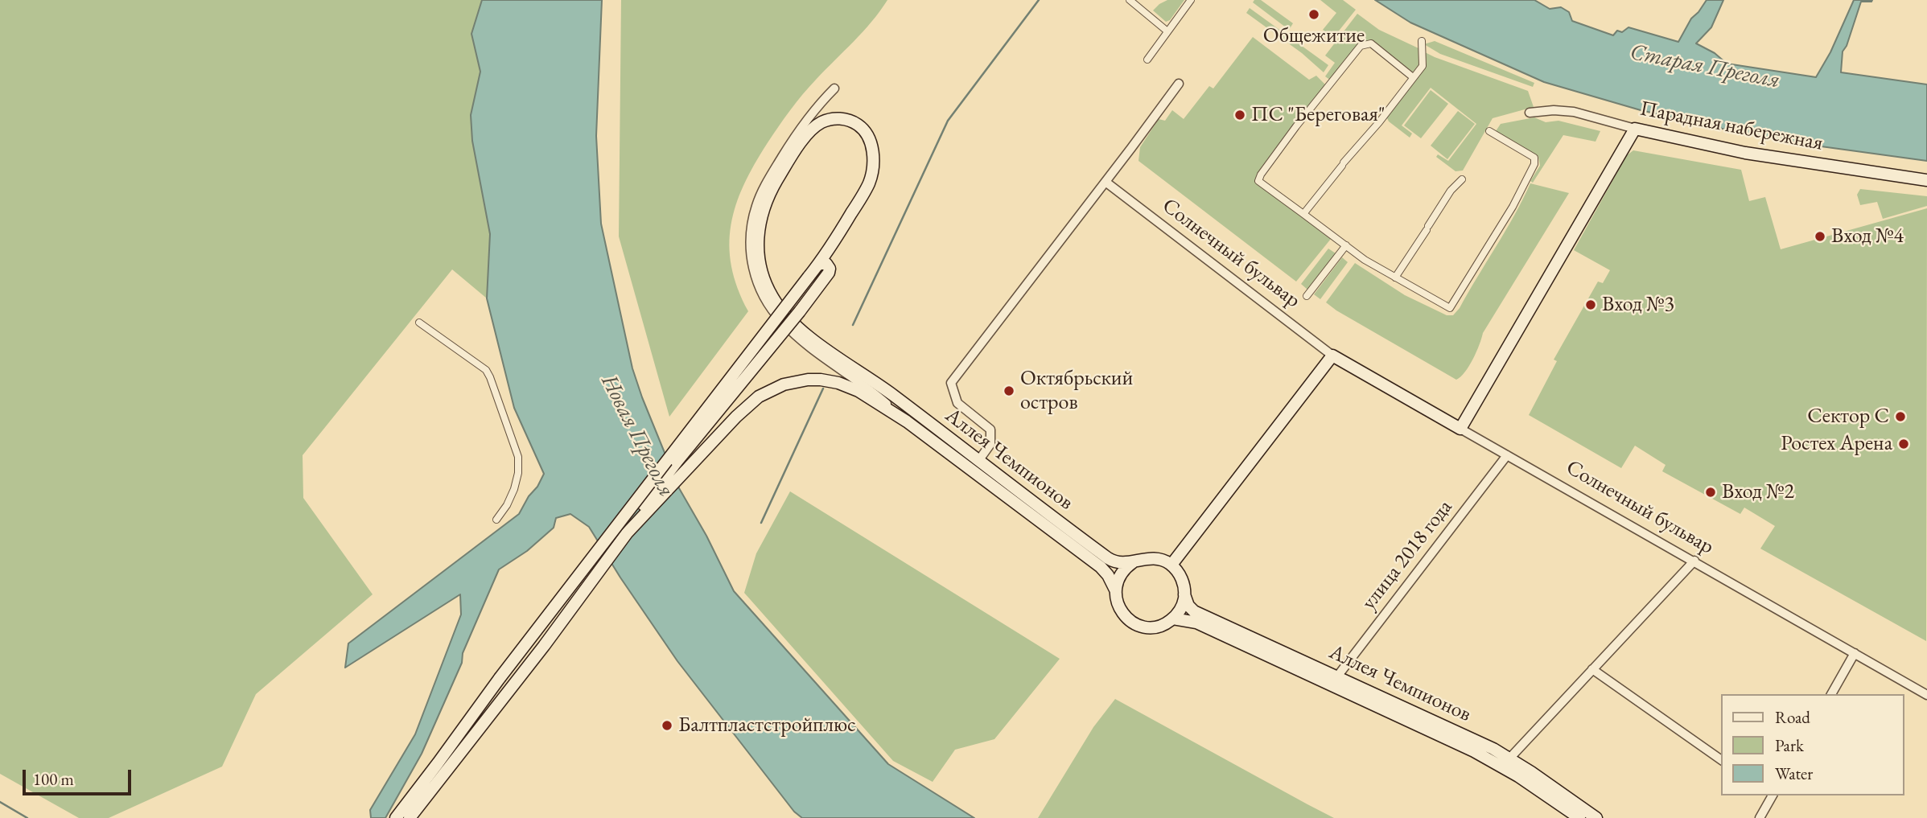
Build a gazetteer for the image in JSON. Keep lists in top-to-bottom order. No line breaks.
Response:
{"streets":{"main road":["Парадная набережная","Солнечный бульвар","Аллея Чемпионов"],"street":["улица 2018 года"]},"crossings":[["Солнечный бульвар","улица 2018 года"],["Аллея Чемпионов","улица 2018 года"]],"water":["Старая Преголя","Новая Преголя"],"places":["Общежитие","ПС \"Береговая\"","Вход №4","Вход №3","Октябрьский остров","Сектор C","Ростех Арена","Вход №2","Балтпластстройплюс"],"legend":["Road","Park","Water"],"scale_bar":"100 m"}
